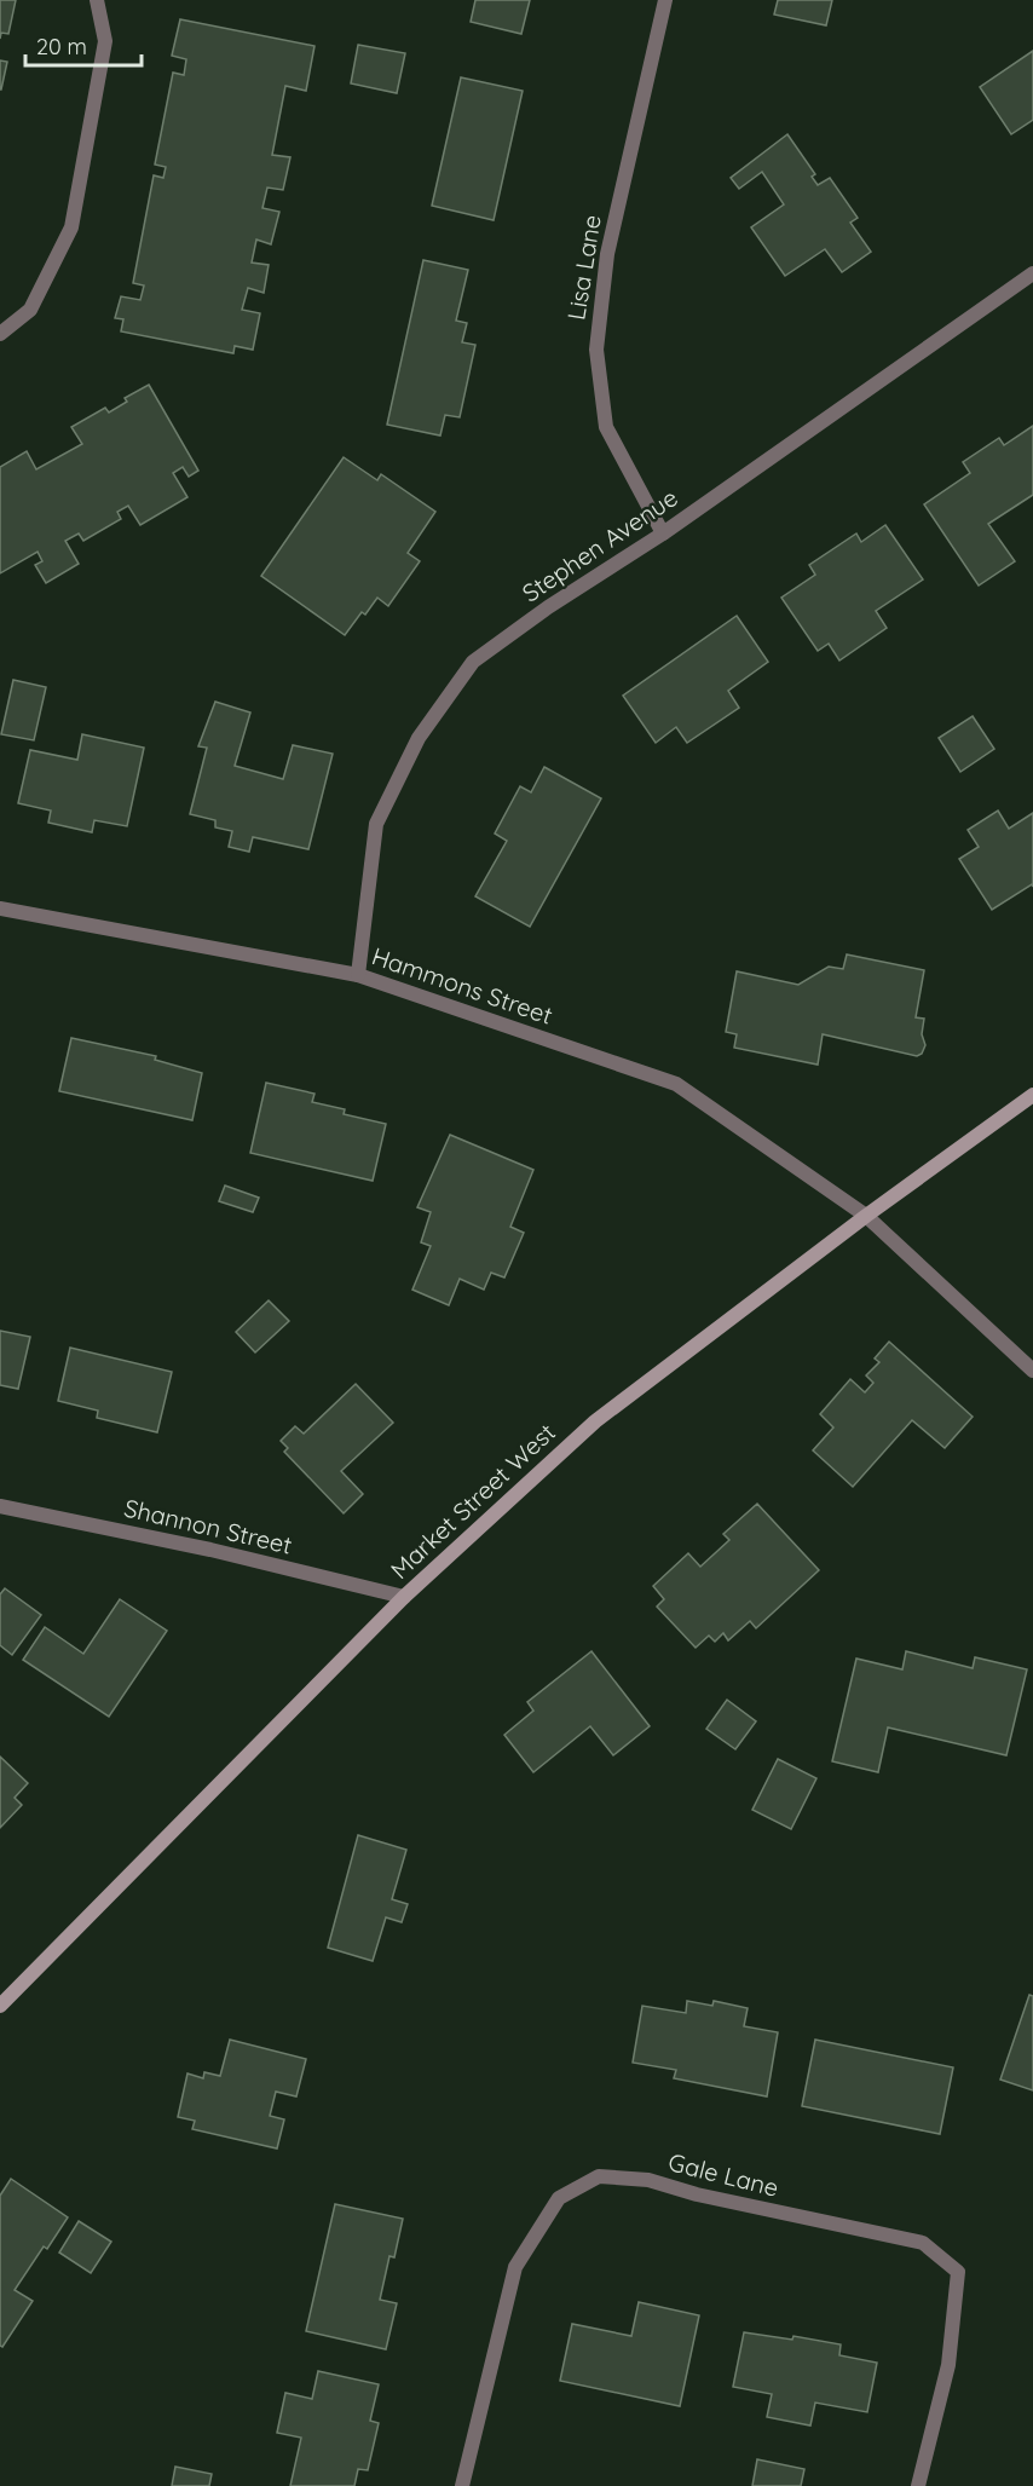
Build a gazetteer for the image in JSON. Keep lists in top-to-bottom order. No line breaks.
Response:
{"streets":{"main road":["Market Street West"],"street":["Lisa Lane","Stephen Avenue","Hammons Street","Shannon Street","Gale Lane"]},"crossings":[["Lisa Lane","Stephen Avenue"],["Stephen Avenue","Hammons Street"],["Hammons Street","Market Street West"],["Market Street West","Shannon Street"]],"scale_bar":"20 m"}
